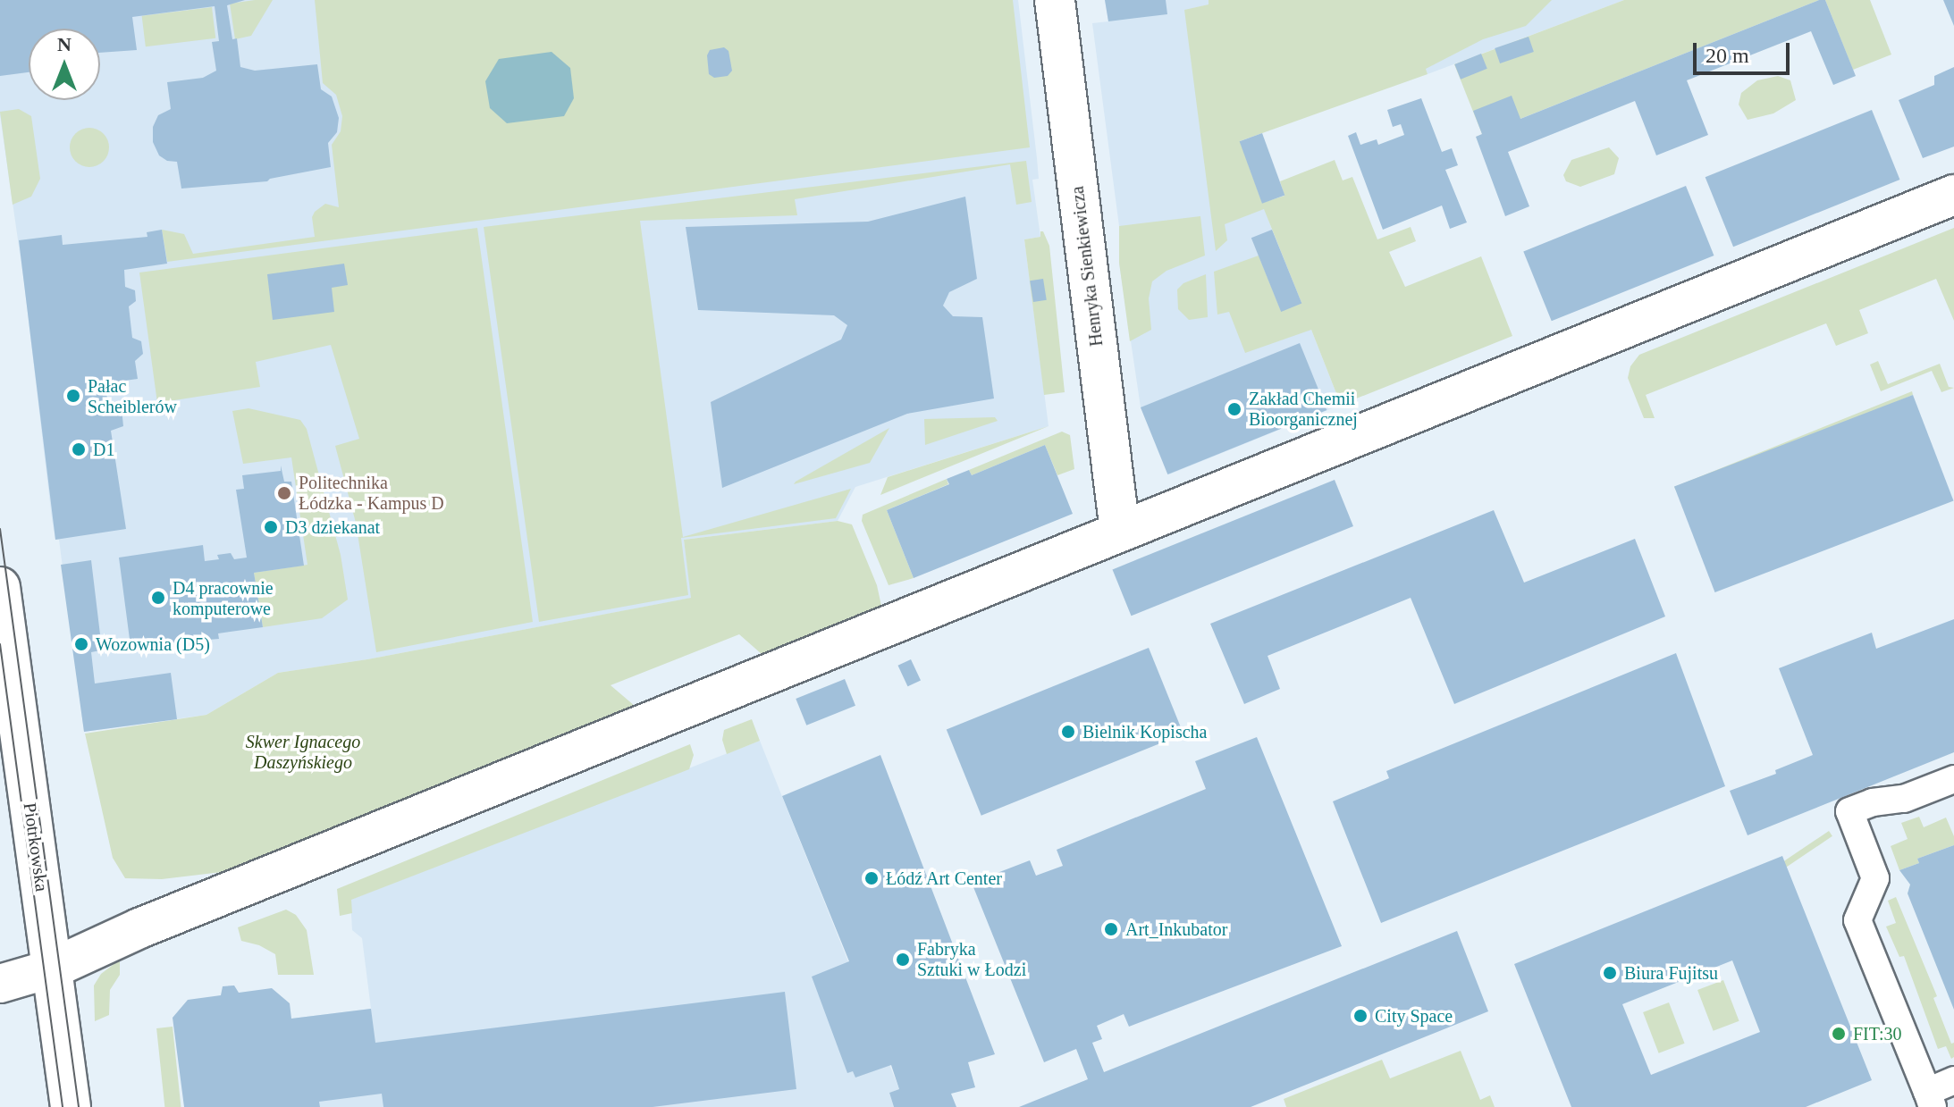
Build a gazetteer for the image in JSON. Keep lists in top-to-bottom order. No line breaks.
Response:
{"streets":{"street":["Henryka Sienkiewicza","Piotrkowska"]},"parks":["Skwer Ignacego Daszyńskiego"],"places":["Pałac Scheiblerów","Zakład Chemii Bioorganicznej","D1","Politechnika Łódzka - Kampus D","D3 dziekanat","D4 pracownie komputerowe","Wozownia (D5)","Bielnik Kopischa","Łódź Art Center","Art_Inkubator","Fabryka Sztuki w Łodzi","Biura Fujitsu","City Space","FIT:30"],"scale_bar":"20 m","north":"top"}
